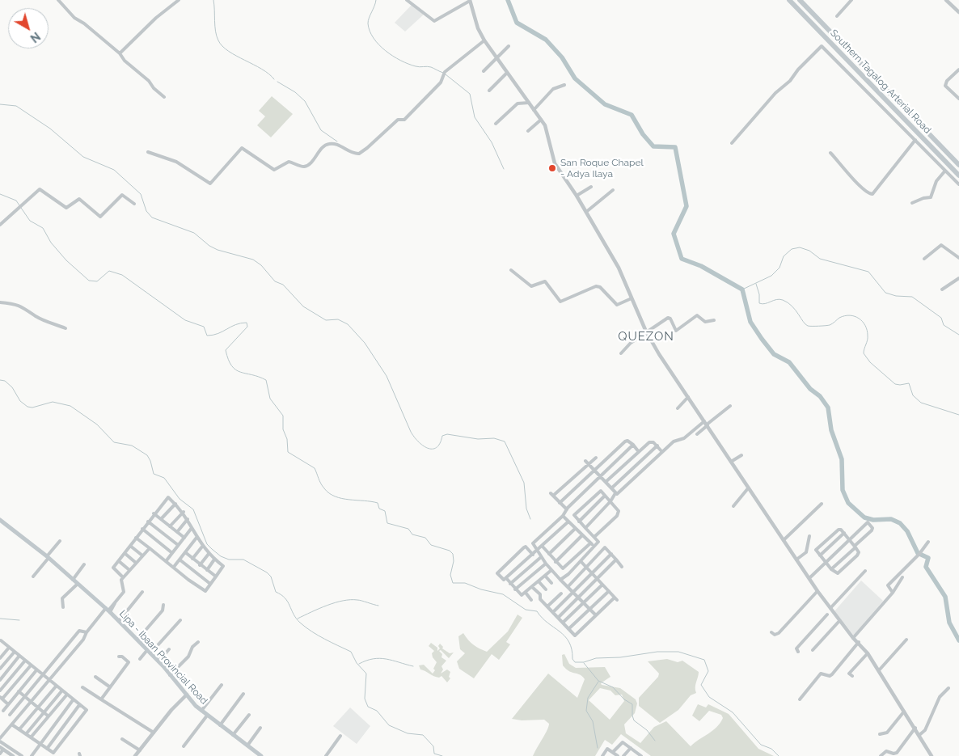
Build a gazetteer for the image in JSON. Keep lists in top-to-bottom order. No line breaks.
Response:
{"streets":{"highway":["Southern Tagalog Arterial Road"],"main road":["Lipa - Ibaan Provincial Road"]},"districts":["QUEZON"],"places":["San Roque Chapel - Adya Ilaya"],"north":"bottom right"}
